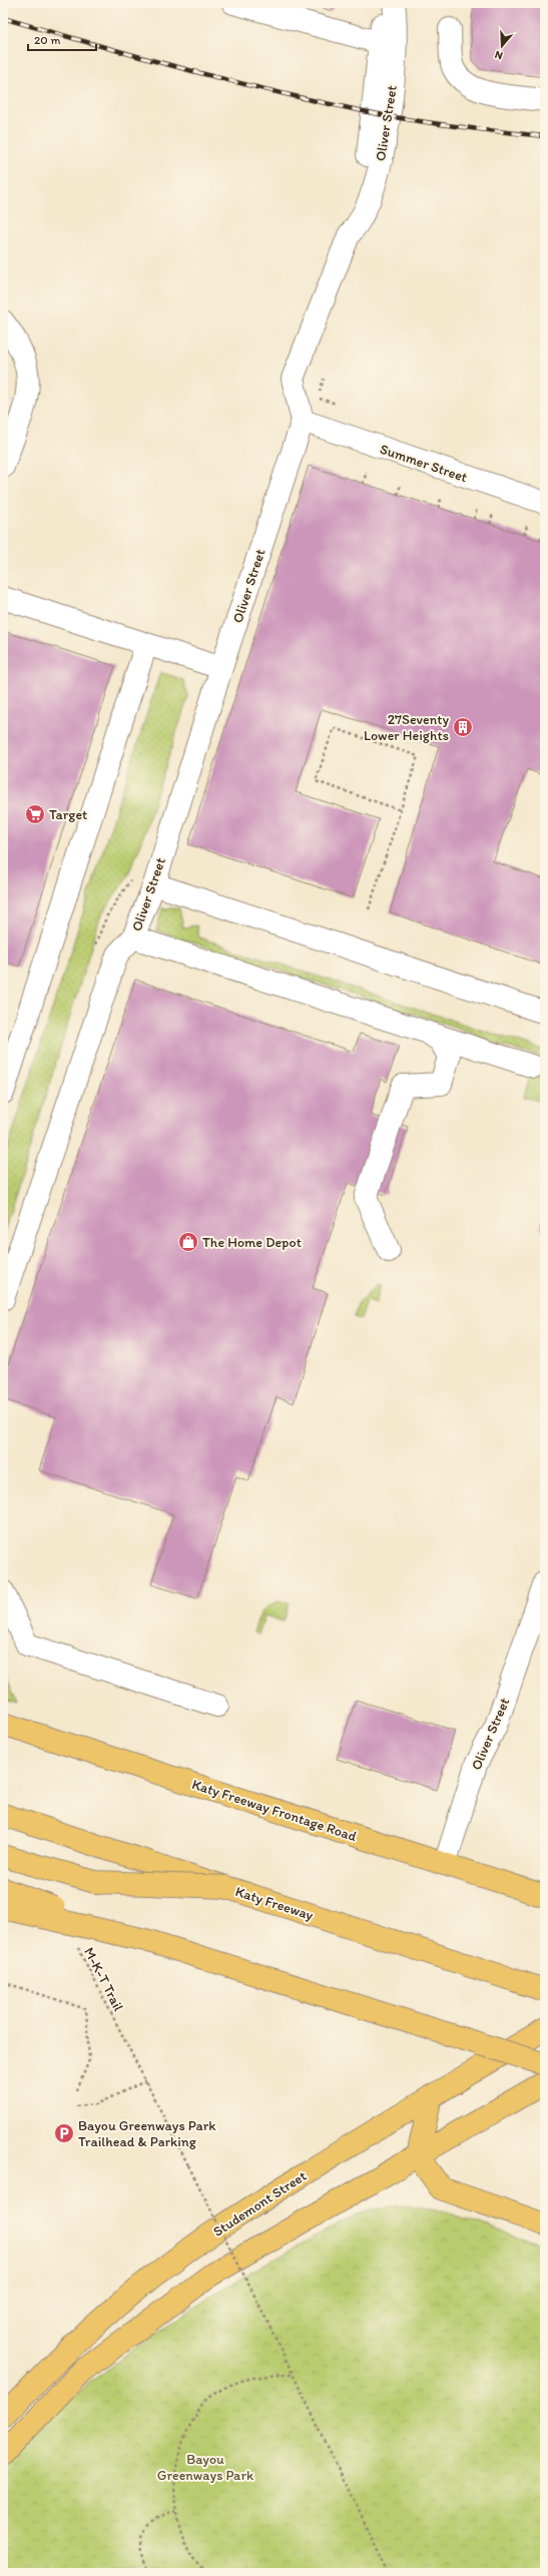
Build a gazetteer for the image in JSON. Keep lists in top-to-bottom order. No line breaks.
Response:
{"streets":{"main road":["Katy Freeway Frontage Road","Katy Freeway","Studemont Street"],"street":["Oliver Street","Summer Street"],"path":["M-K-T Trail"]},"crossings":[["Oliver Street","Summer Street"],["Oliver Street","Katy Freeway Frontage Road"]],"parks":["Bayou Greenways Park"],"places":{"building":["27Seventy Lower Heights"],"supermarket":["Target"],"shop":["The Home Depot"],"parking":["Bayou Greenways Park Trailhead & Parking"]},"scale_bar":"20 m","north":"bottom"}
